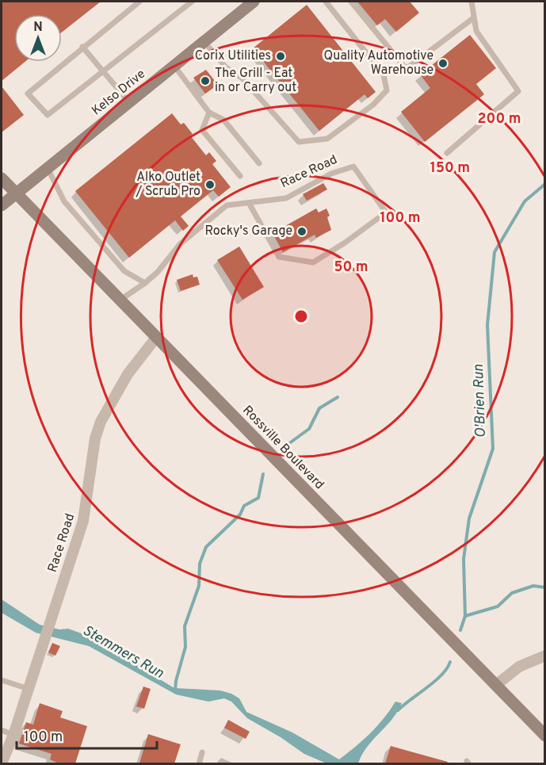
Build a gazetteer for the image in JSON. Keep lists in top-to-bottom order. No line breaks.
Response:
{"streets":{"main road":["Kelso Drive","Rossville Boulevard"],"street":["Race Road"]},"crossings":[["Kelso Drive","Rossville Boulevard"],["Race Road","Rossville Boulevard"]],"water":["O'Brien Run","Stemmers Run"],"places":["Corix Utilities","Quality Automotive Warehouse","The Grill - Eat in or Carry out","Alko Outlet / Scrub Pro","Rocky's Garage"],"scale_bar":"100 m","north":"top","rings":["200 m","150 m","100 m","50 m"]}
